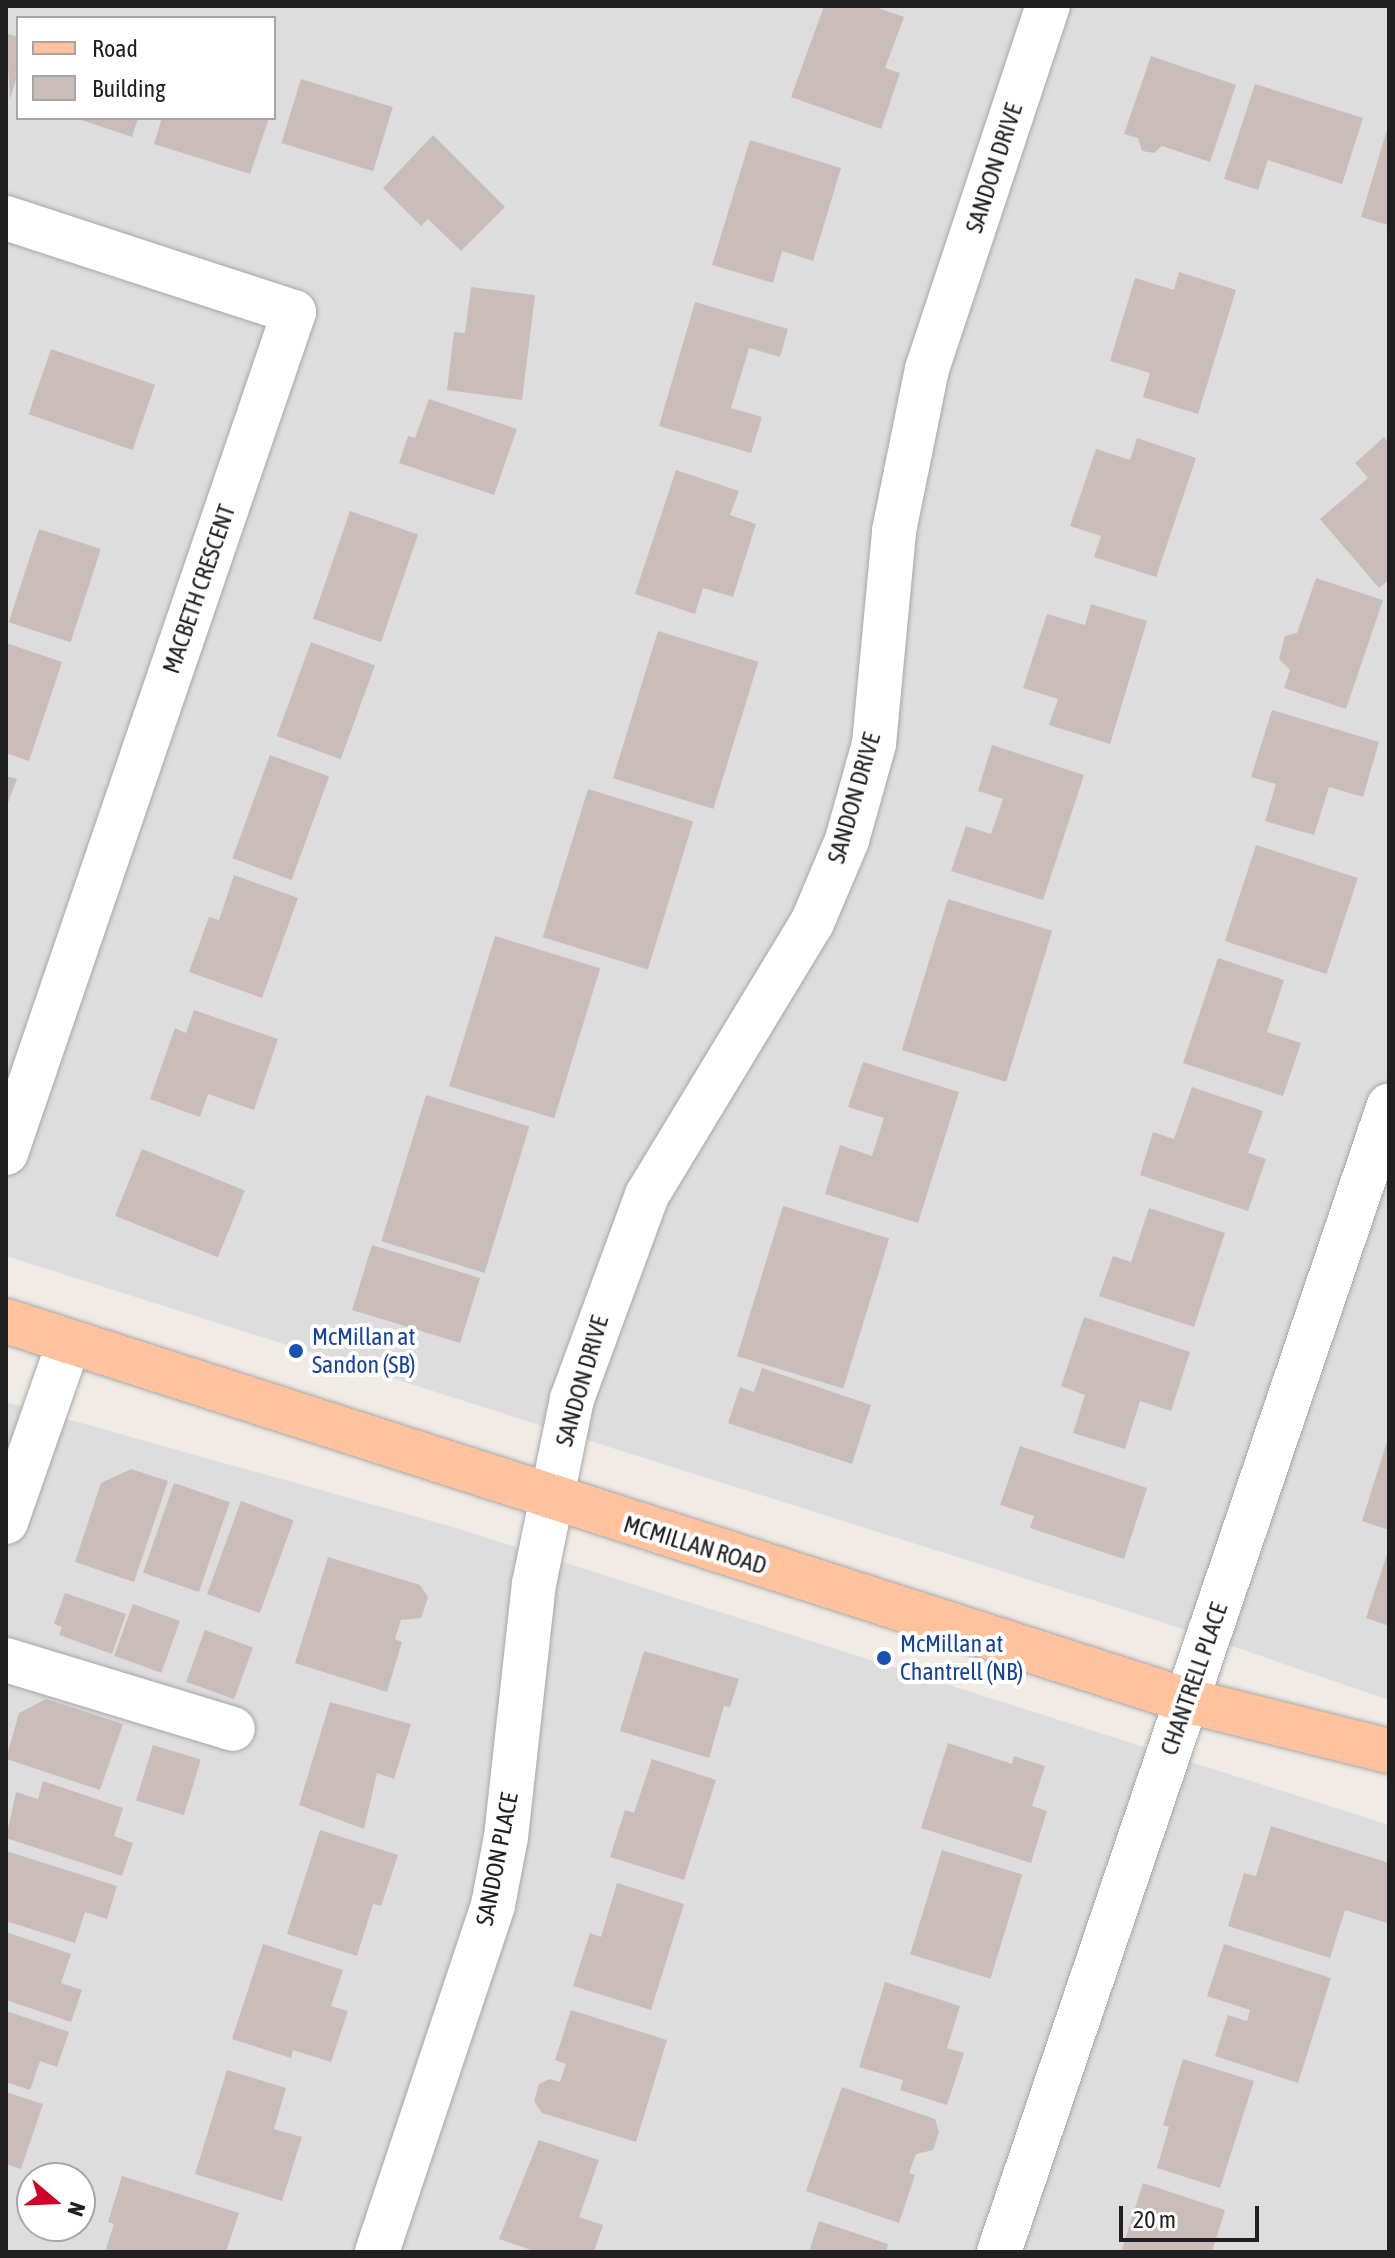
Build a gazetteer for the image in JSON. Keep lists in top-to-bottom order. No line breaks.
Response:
{"streets":{"main road":["MCMILLAN ROAD"],"street":["SANDON DRIVE","MACBETH CRESCENT","CHANTRELL PLACE","SANDON PLACE"]},"crossings":[["SANDON DRIVE","MCMILLAN ROAD"],["SANDON DRIVE","SANDON PLACE"],["MCMILLAN ROAD","CHANTRELL PLACE"],["MCMILLAN ROAD","SANDON PLACE"]],"places":["McMillan at Sandon (SB)","McMillan at Chantrell (NB)"],"legend":["Road","Building"],"scale_bar":"20 m","north":"right"}
